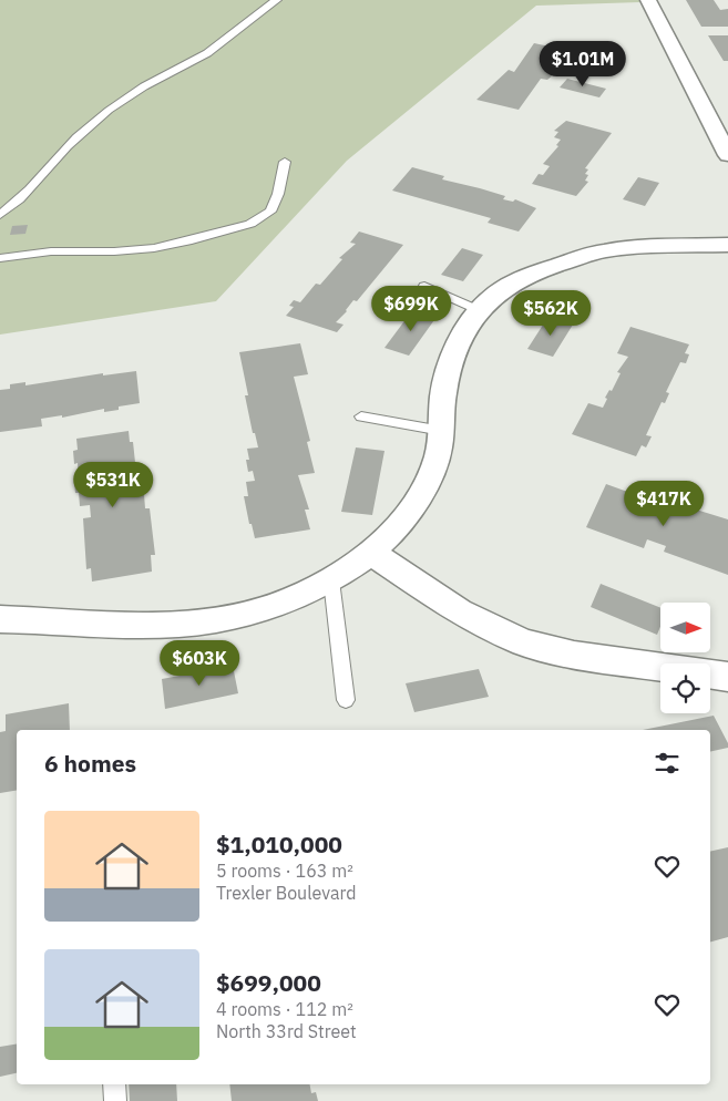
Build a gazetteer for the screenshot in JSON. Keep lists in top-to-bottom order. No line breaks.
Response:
{"north":"right","page":{"price":["$1.01M","$699K","$562K","$531K","$417K","$603K"],"heading":"6 homes","list":[{"name":"$1,010,000","note":"5 rooms · 163 m² · Trexler Boulevard"},{"name":"$699,000","note":"4 rooms · 112 m² · North 33rd Street"}]}}
